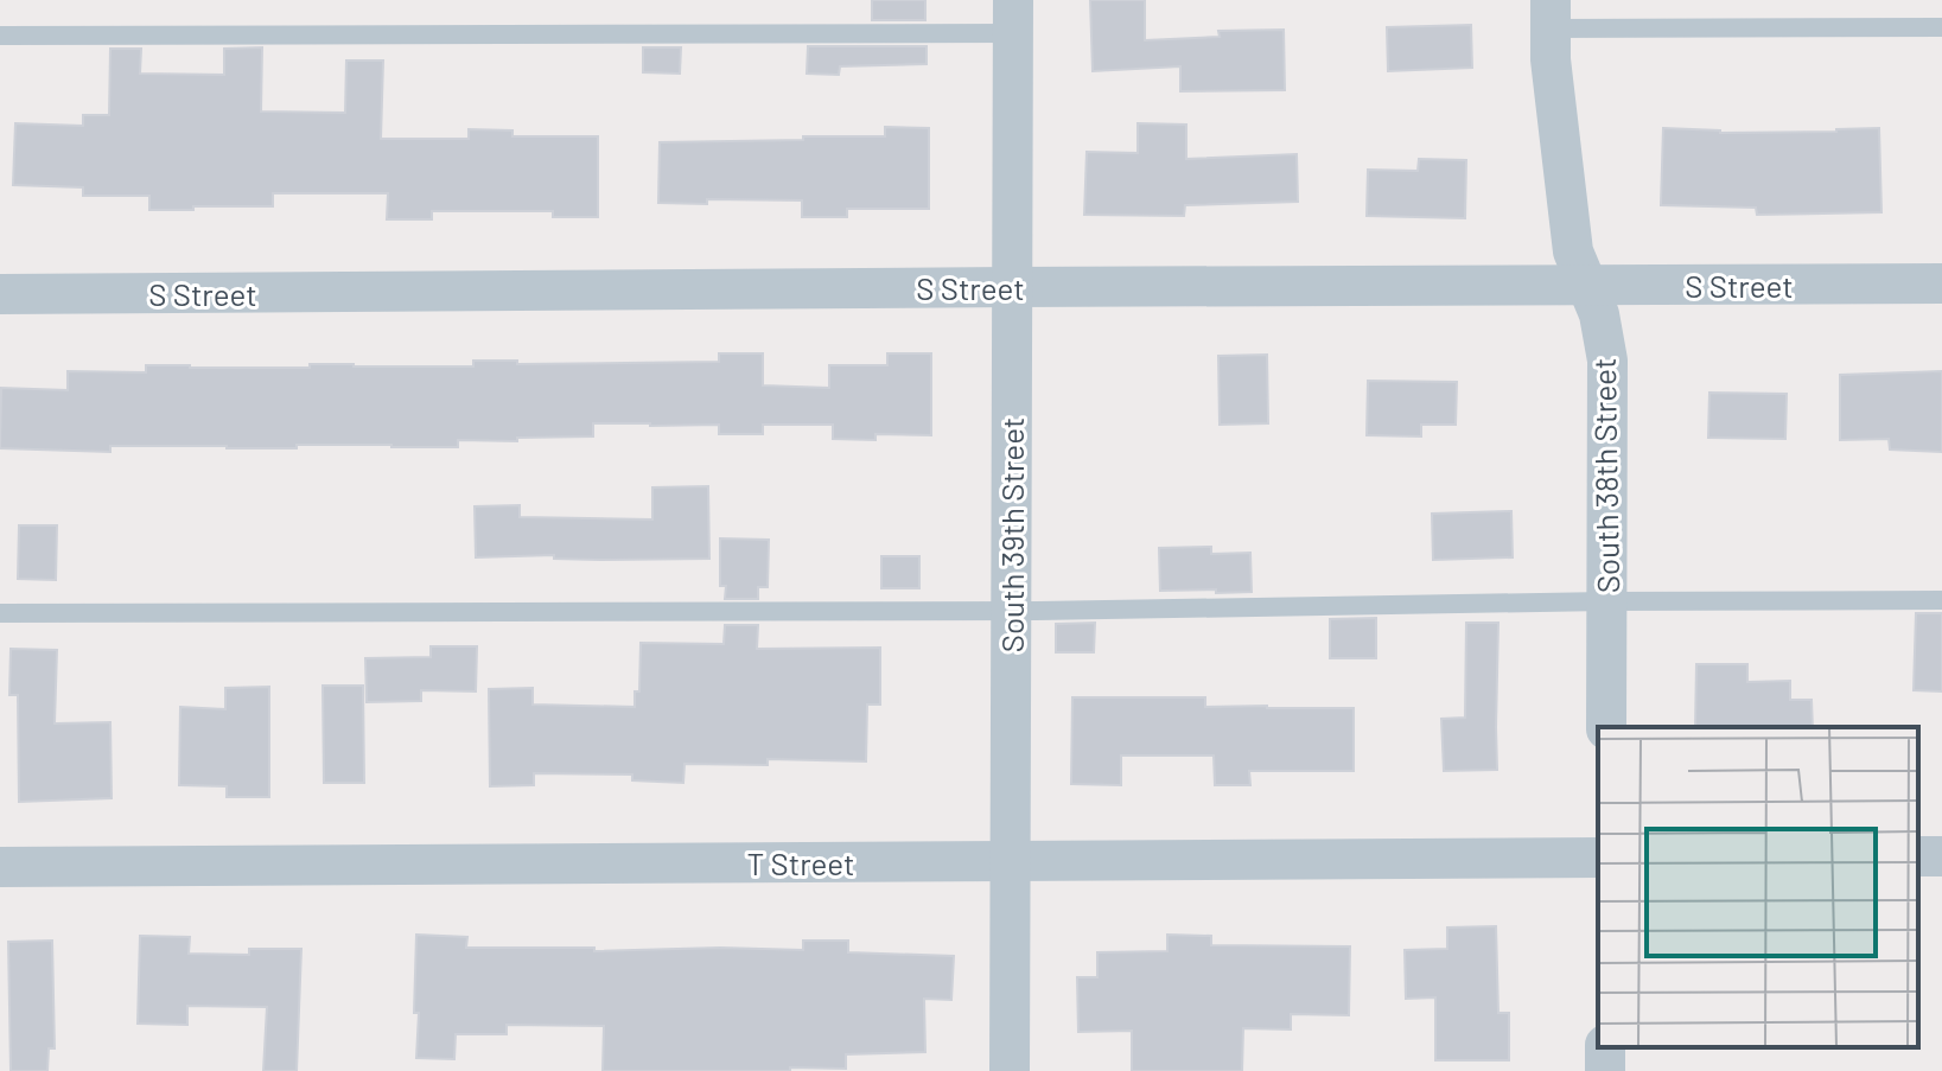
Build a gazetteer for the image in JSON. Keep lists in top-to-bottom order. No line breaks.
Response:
{"streets":{"street":["S Street","South 38th Street","South 39th Street","T Street"]},"crossings":[["S Street","South 38th Street"],["S Street","South 39th Street"],["South 39th Street","T Street"]]}
